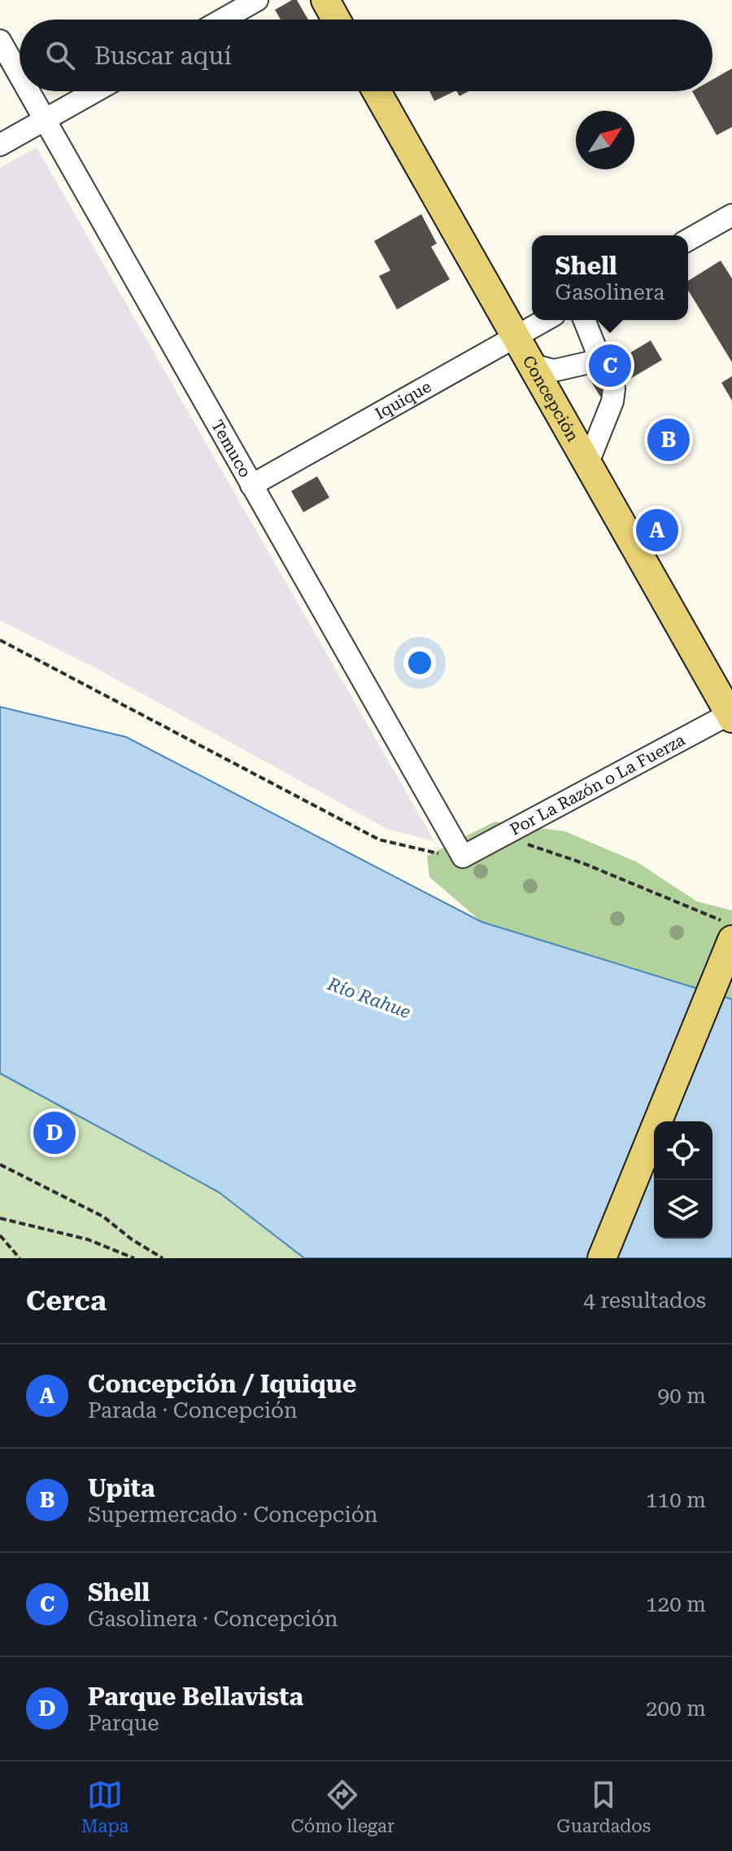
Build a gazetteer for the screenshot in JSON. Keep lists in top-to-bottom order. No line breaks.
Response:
{"streets":{"main road":["Concepción"],"street":["Iquique","Temuco","Por La Razón o La Fuerza"]},"crossings":[["Concepción","Iquique"],["Concepción","Por La Razón o La Fuerza"],["Iquique","Temuco"],["Temuco","Por La Razón o La Fuerza"]],"water":["Río Rahue"],"north":"top right","page":{"search":"Buscar aquí","popup":["Shell","Gasolinera"],"pins":["C","B","A","D"],"heading":["Cerca","4 resultados"],"list":[{"mark":"A","name":"Concepción / Iquique","note":"Parada · Concepción","value":"90 m"},{"mark":"B","name":"Upita","note":"Supermercado · Concepción","value":"110 m"},{"mark":"C","name":"Shell","note":"Gasolinera · Concepción","value":"120 m"},{"mark":"D","name":"Parque Bellavista","note":"Parque","value":"200 m"}],"nav":["Mapa","Cómo llegar","Guardados"]}}
